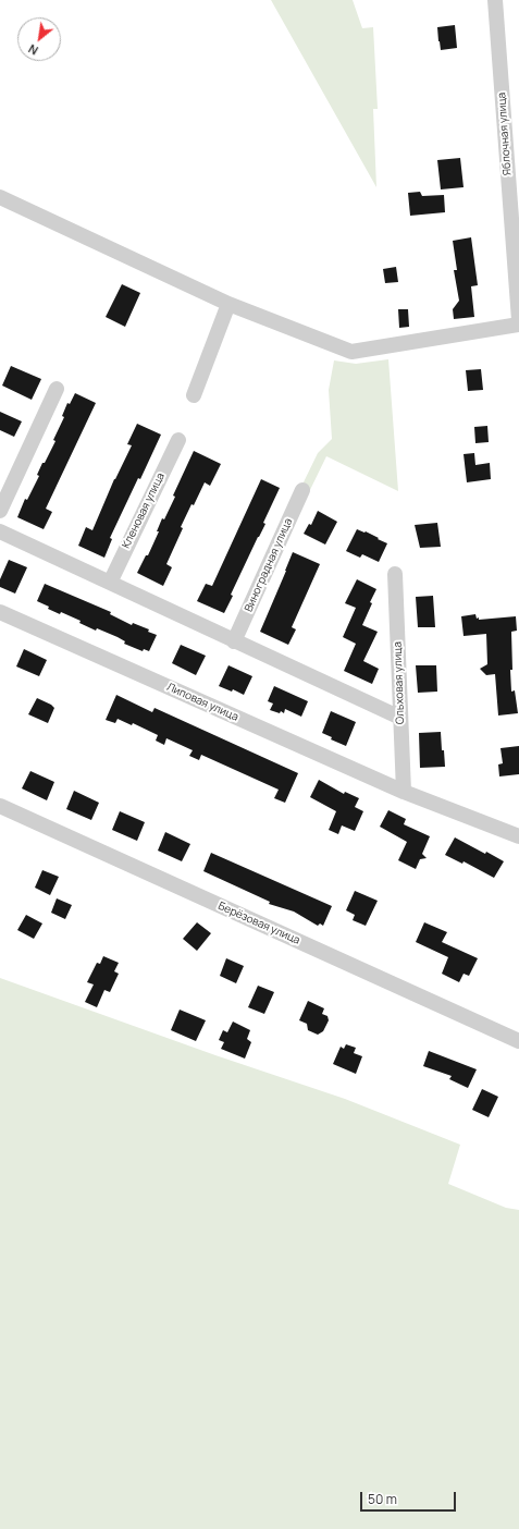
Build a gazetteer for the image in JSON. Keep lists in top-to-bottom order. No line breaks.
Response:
{"streets":{"street":["Яблочная улица","Кленовая улица","Виноградная улица","Ольховая улица","Липовая улица","Берёзовая улица"]},"crossings":[["Ольховая улица","Липовая улица"]],"scale_bar":"50 m","north":"bottom left"}
